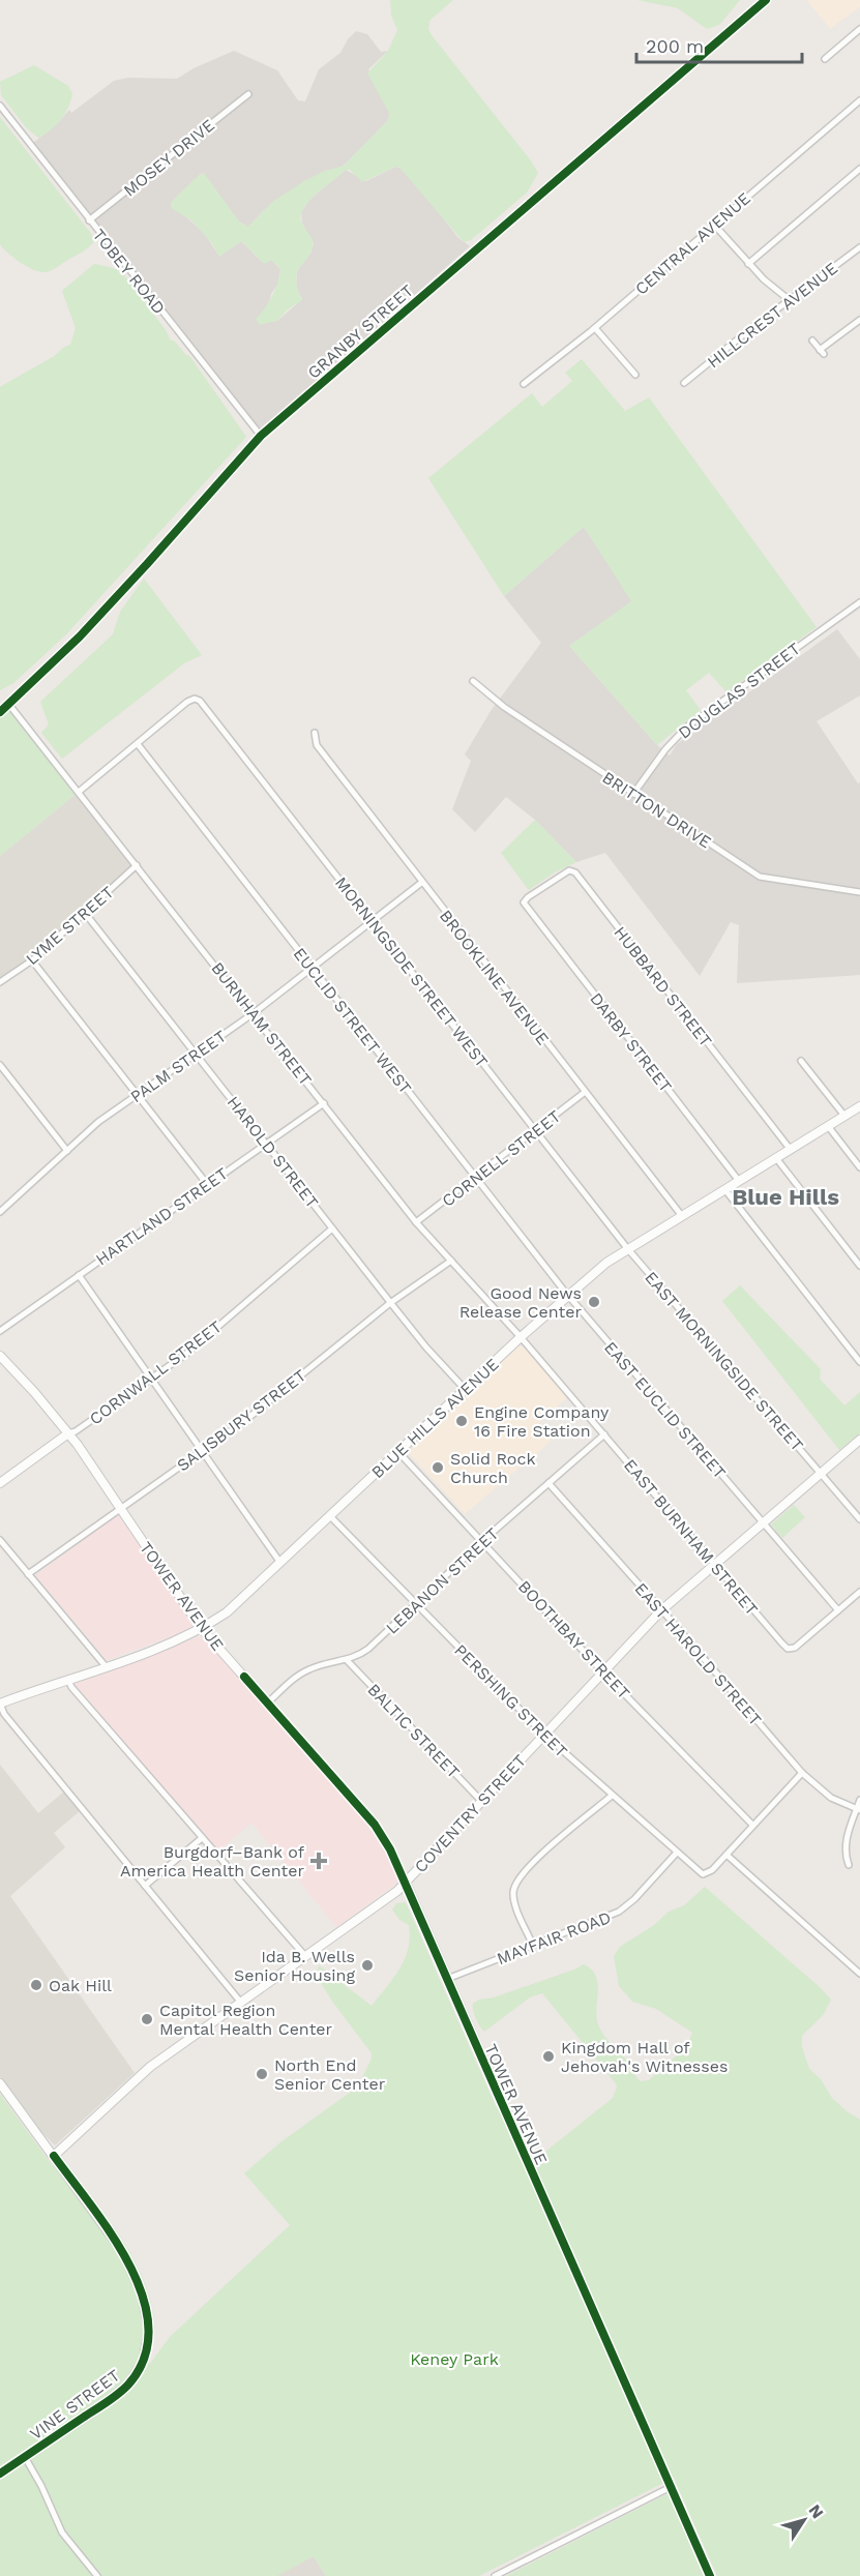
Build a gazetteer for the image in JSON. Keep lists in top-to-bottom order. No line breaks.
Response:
{"streets":{"main road":["GRANBY STREET","CORNWALL STREET","BLUE HILLS AVENUE","TOWER AVENUE","COVENTRY STREET","VINE STREET"],"street":["MOSEY DRIVE","CENTRAL AVENUE","TOBEY ROAD","HILLCREST AVENUE","DOUGLAS STREET","BRITTON DRIVE","LYME STREET","MORNINGSIDE STREET WEST","BROOKLINE AVENUE","HUBBARD STREET","EUCLID STREET WEST","BURNHAM STREET","DARBY STREET","PALM STREET","HAROLD STREET","CORNELL STREET","HARTLAND STREET","EAST MORNINGSIDE STREET","EAST EUCLID STREET","SALISBURY STREET","EAST BURNHAM STREET","LEBANON STREET","BOOTHBAY STREET","EAST HAROLD STREET","PERSHING STREET","BALTIC STREET","MAYFAIR ROAD"]},"crossings":[["MOSEY DRIVE","TOBEY ROAD"],["TOBEY ROAD","GRANBY STREET"],["GRANBY STREET","BURNHAM STREET"],["DOUGLAS STREET","BRITTON DRIVE"],["LYME STREET","BURNHAM STREET"],["LYME STREET","HAROLD STREET"],["MORNINGSIDE STREET WEST","EUCLID STREET WEST"],["MORNINGSIDE STREET WEST","PALM STREET"],["MORNINGSIDE STREET WEST","CORNELL STREET"],["MORNINGSIDE STREET WEST","EAST MORNINGSIDE STREET"],["MORNINGSIDE STREET WEST","BLUE HILLS AVENUE"],["BROOKLINE AVENUE","PALM STREET"],["BROOKLINE AVENUE","CORNELL STREET"],["BROOKLINE AVENUE","BLUE HILLS AVENUE"],["HUBBARD STREET","DARBY STREET"],["HUBBARD STREET","BLUE HILLS AVENUE"],["EUCLID STREET WEST","PALM STREET"],["EUCLID STREET WEST","CORNELL STREET"],["EUCLID STREET WEST","EAST EUCLID STREET"],["EUCLID STREET WEST","BLUE HILLS AVENUE"],["BURNHAM STREET","PALM STREET"],["BURNHAM STREET","CORNELL STREET"],["BURNHAM STREET","HARTLAND STREET"],["BURNHAM STREET","BLUE HILLS AVENUE"],["BURNHAM STREET","SALISBURY STREET"],["BURNHAM STREET","EAST BURNHAM STREET"],["DARBY STREET","BLUE HILLS AVENUE"],["PALM STREET","HAROLD STREET"],["HAROLD STREET","HARTLAND STREET"],["HAROLD STREET","CORNWALL STREET"],["HAROLD STREET","BLUE HILLS AVENUE"],["HAROLD STREET","SALISBURY STREET"],["EAST MORNINGSIDE STREET","BLUE HILLS AVENUE"],["EAST MORNINGSIDE STREET","COVENTRY STREET"],["CORNWALL STREET","TOWER AVENUE"],["EAST EUCLID STREET","BLUE HILLS AVENUE"],["EAST EUCLID STREET","EAST BURNHAM STREET"],["EAST EUCLID STREET","COVENTRY STREET"],["BLUE HILLS AVENUE","EAST BURNHAM STREET"],["BLUE HILLS AVENUE","TOWER AVENUE"],["BLUE HILLS AVENUE","BOOTHBAY STREET"],["BLUE HILLS AVENUE","PERSHING STREET"],["SALISBURY STREET","TOWER AVENUE"],["EAST BURNHAM STREET","LEBANON STREET"],["EAST BURNHAM STREET","COVENTRY STREET"],["LEBANON STREET","TOWER AVENUE"],["LEBANON STREET","BOOTHBAY STREET"],["LEBANON STREET","EAST HAROLD STREET"],["LEBANON STREET","PERSHING STREET"],["LEBANON STREET","BALTIC STREET"],["TOWER AVENUE","COVENTRY STREET"],["TOWER AVENUE","MAYFAIR ROAD"],["BOOTHBAY STREET","COVENTRY STREET"],["EAST HAROLD STREET","COVENTRY STREET"],["PERSHING STREET","COVENTRY STREET"],["PERSHING STREET","MAYFAIR ROAD"],["BALTIC STREET","COVENTRY STREET"],["COVENTRY STREET","VINE STREET"]],"districts":["Blue Hills"],"parks":["Keney Park"],"places":{"other":["Good News Release Center","Engine Company 16 Fire Station","Solid Rock Church","Ida B. Wells Senior Housing","Oak Hill","Capitol Region Mental Health Center","Kingdom Hall of Jehovah's Witnesses","North End Senior Center"],"health":["Burgdorf–Bank of America Health Center"]},"scale_bar":"200 m","north":"top right"}
